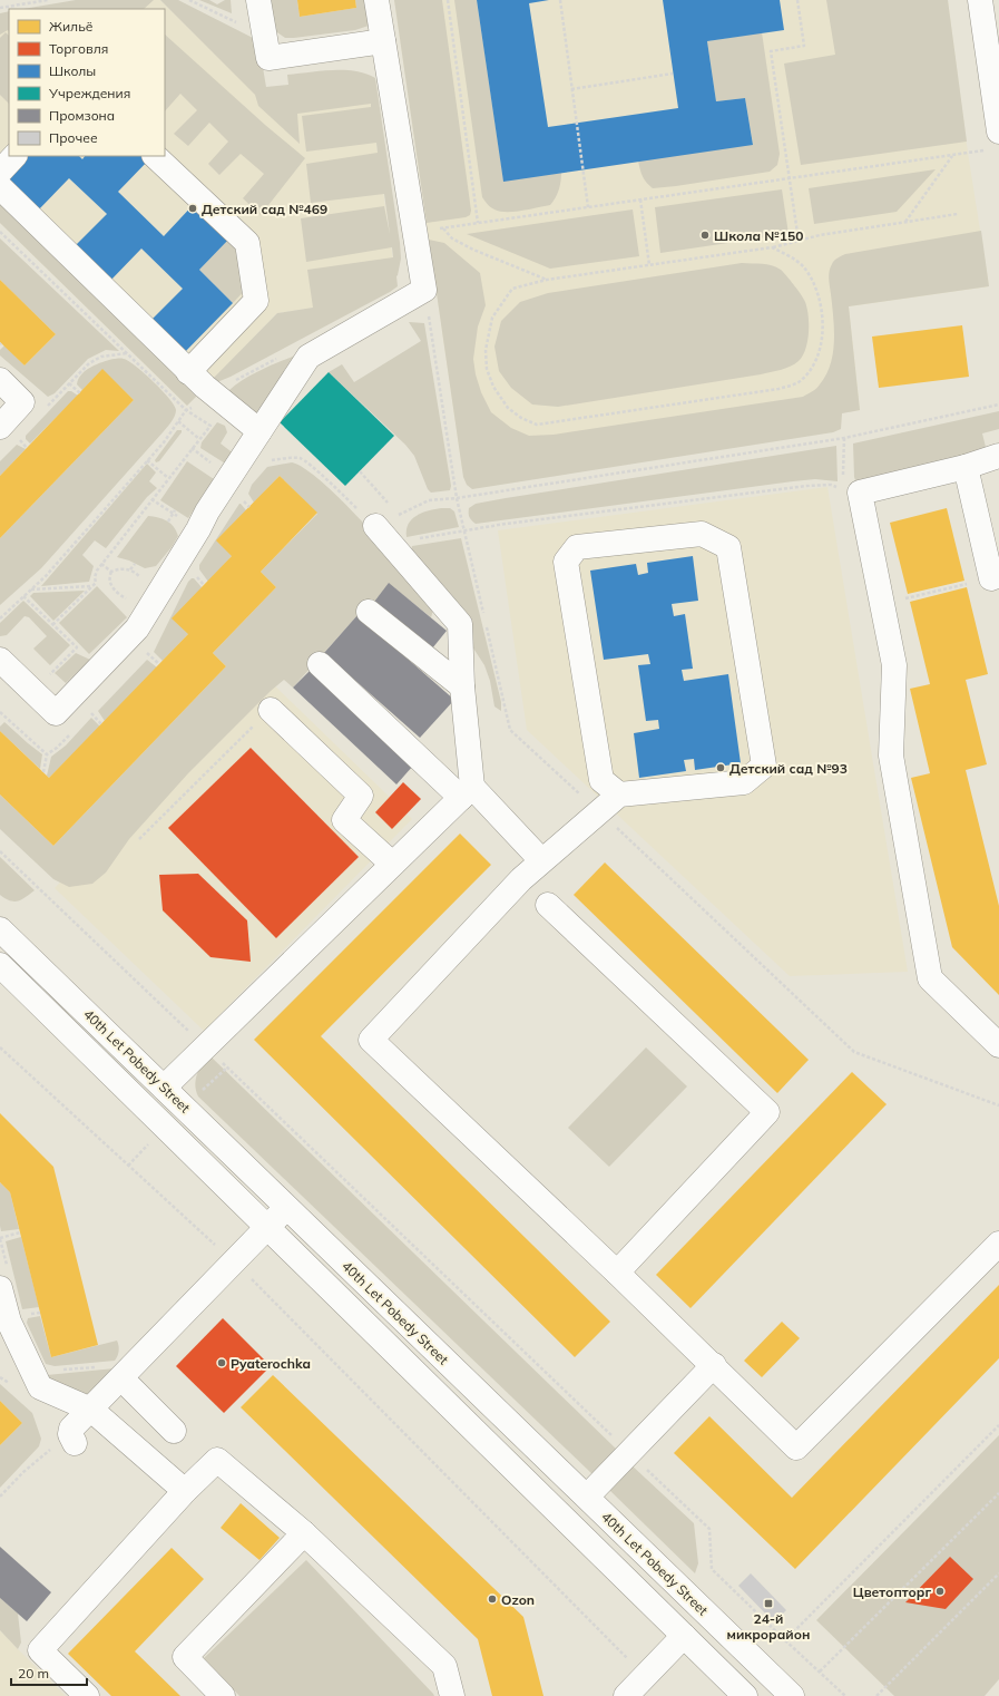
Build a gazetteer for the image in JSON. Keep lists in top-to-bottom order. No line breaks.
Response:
{"streets":{"street":["40th Let Pobedy Street"]},"places":{"other":["Детский сад №469","Школа №150","Детский сад №93","Pyaterochka","Цветопторг","Ozon"],"transit":["24-й микрорайон"]},"legend":["Жильё","Торговля","Школы","Учреждения","Промзона","Прочее"],"scale_bar":"20 m"}
